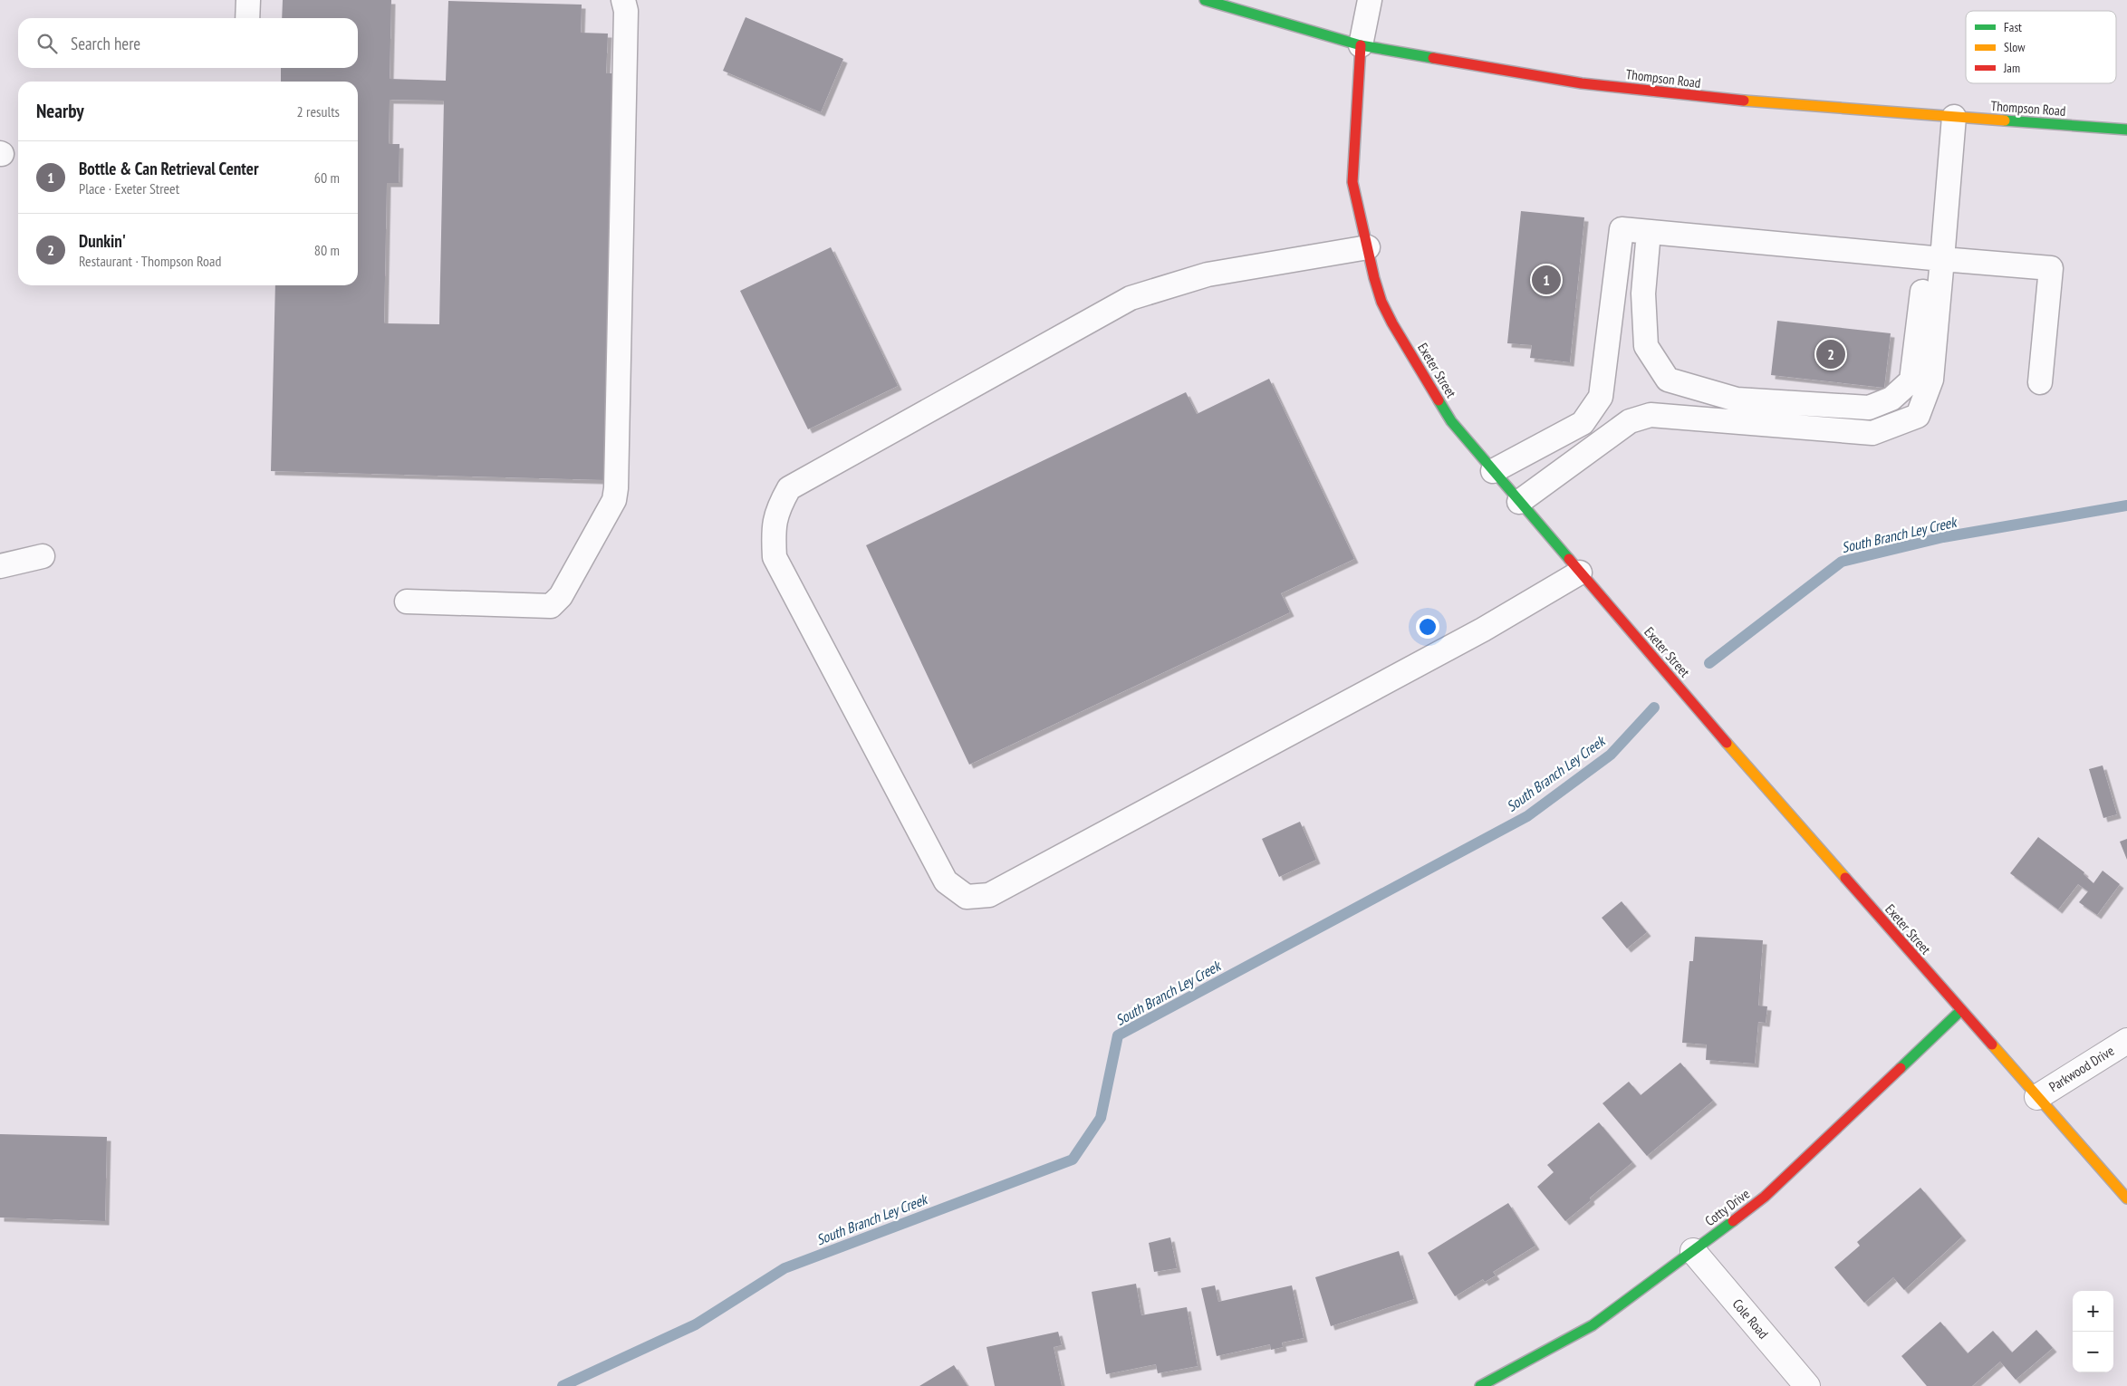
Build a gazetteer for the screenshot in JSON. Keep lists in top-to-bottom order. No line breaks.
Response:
{"streets":{"street":["Thompson Road","Exeter Street","Parkwood Drive","Cotty Drive","Cole Road"]},"crossings":[["Thompson Road","Exeter Street"],["Exeter Street","Parkwood Drive"],["Exeter Street","Cotty Drive"],["Cotty Drive","Cole Road"]],"water":["South Branch Ley Creek"],"legend":["Fast","Slow","Jam"],"page":{"search":"Search here","heading":["Nearby","2 results"],"list":[{"mark":"1","name":"Bottle & Can Retrieval Center","note":"Place · Exeter Street","value":"60 m"},{"mark":"2","name":"Dunkin'","note":"Restaurant · Thompson Road","value":"80 m"}],"pins":["1","2"],"map_buttons":["+","−"]}}
